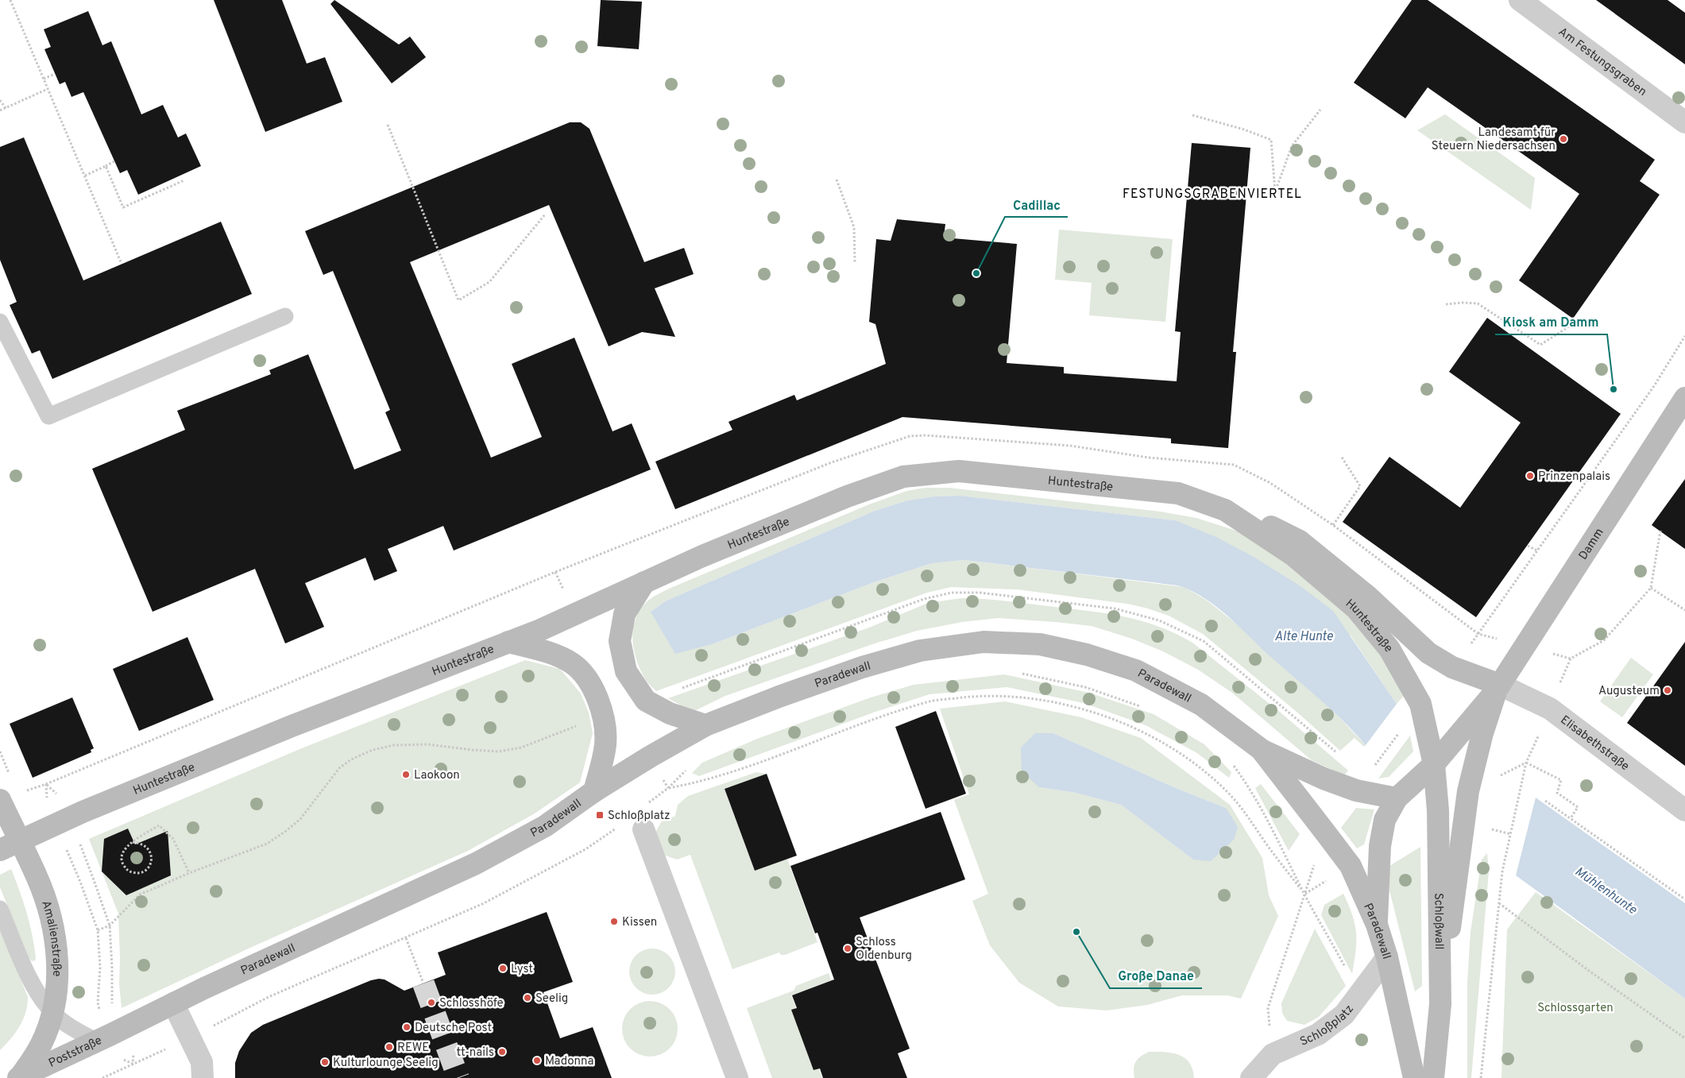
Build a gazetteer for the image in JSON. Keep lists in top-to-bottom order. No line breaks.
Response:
{"streets":{"street":["Am Festungsgraben","Huntestraße","Damm","Paradewall","Elisabethstraße","Schloßwall","Amalienstraße","Schloßplatz","Poststraße"]},"crossings":[["Huntestraße","Schloßwall"],["Huntestraße","Amalienstraße"],["Damm","Elisabethstraße"],["Paradewall","Schloßplatz"],["Paradewall","Poststraße"],["Amalienstraße","Poststraße"]],"districts":["FESTUNGSGRABENVIERTEL"],"water":["Alte Hunte","Mühlenhunte"],"parks":["Schlossgarten"],"places":{"other":["Landesamt für Steuern Niedersachsen","Cadillac","Kiosk am Damm","Prinzenpalais","Augusteum","Laokoon","Kissen","Große Danae","Schloss Oldenburg","Lyst","Seelig","Schlosshöfe","Deutsche Post","REWE","tt-nails","Madonna","Kulturlounge Seelig"],"transit":["Schloßplatz"]}}
